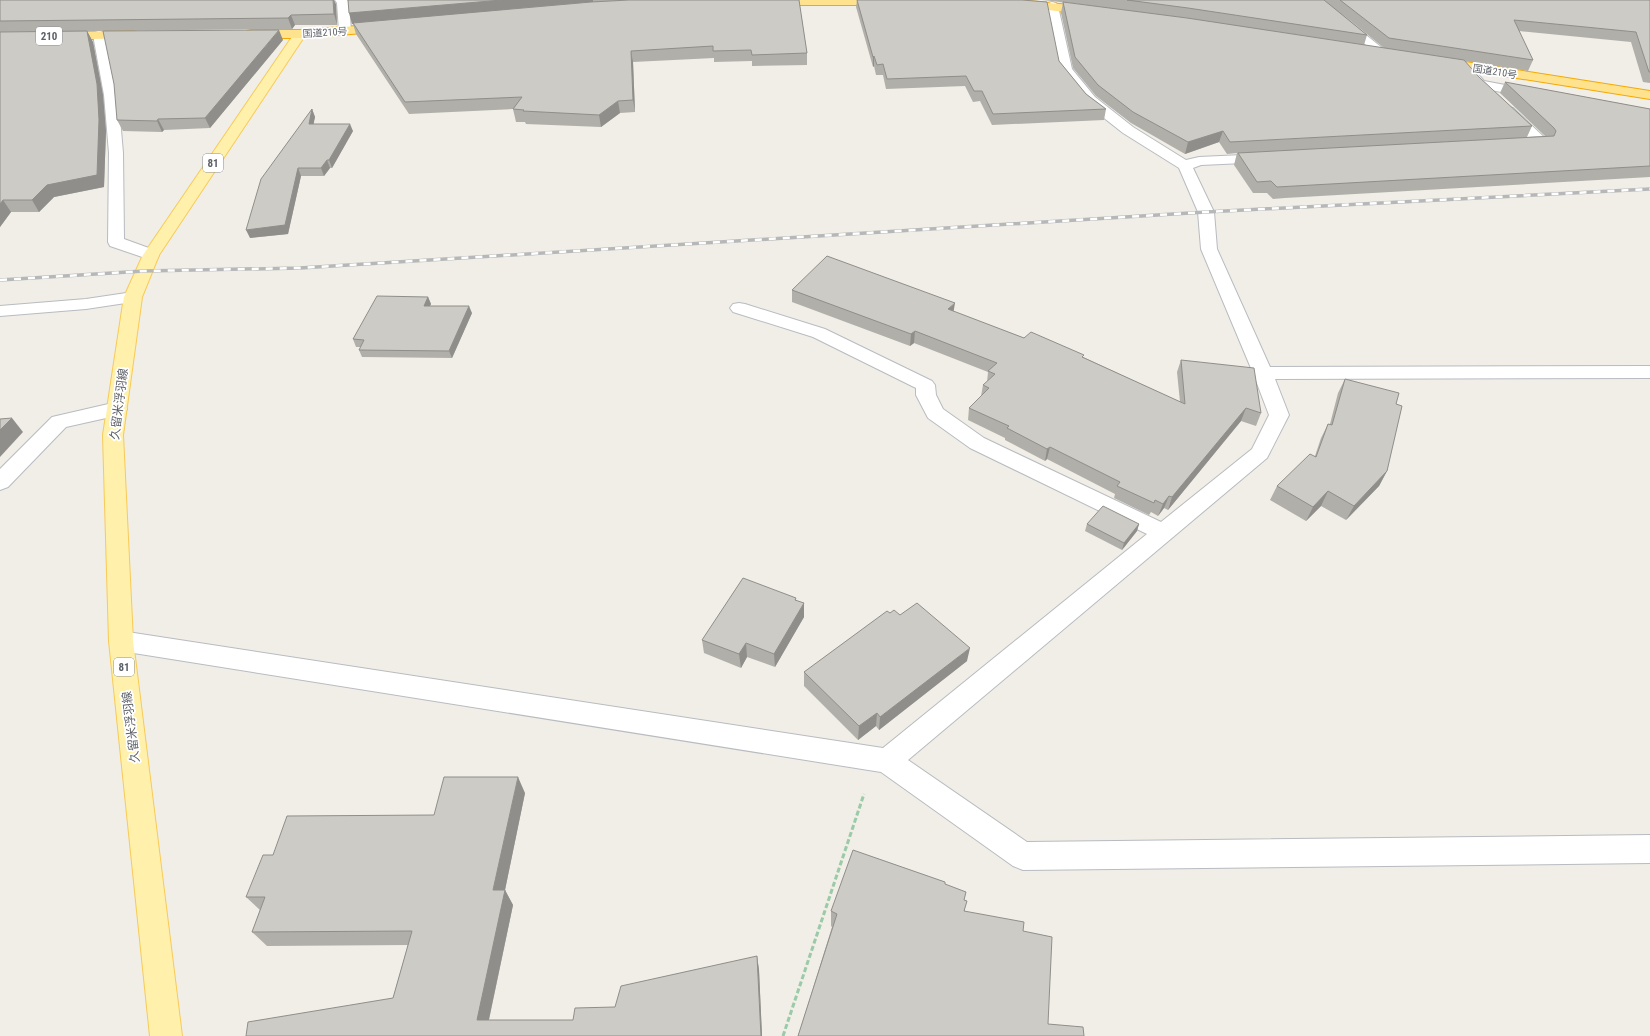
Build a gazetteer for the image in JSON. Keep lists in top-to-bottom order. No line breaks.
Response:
{"streets":{"highway":["国道210号","210"],"main road":["81","久留米浮羽線"]},"crossings":[["国道210号","81"],["81","久留米浮羽線"]]}
